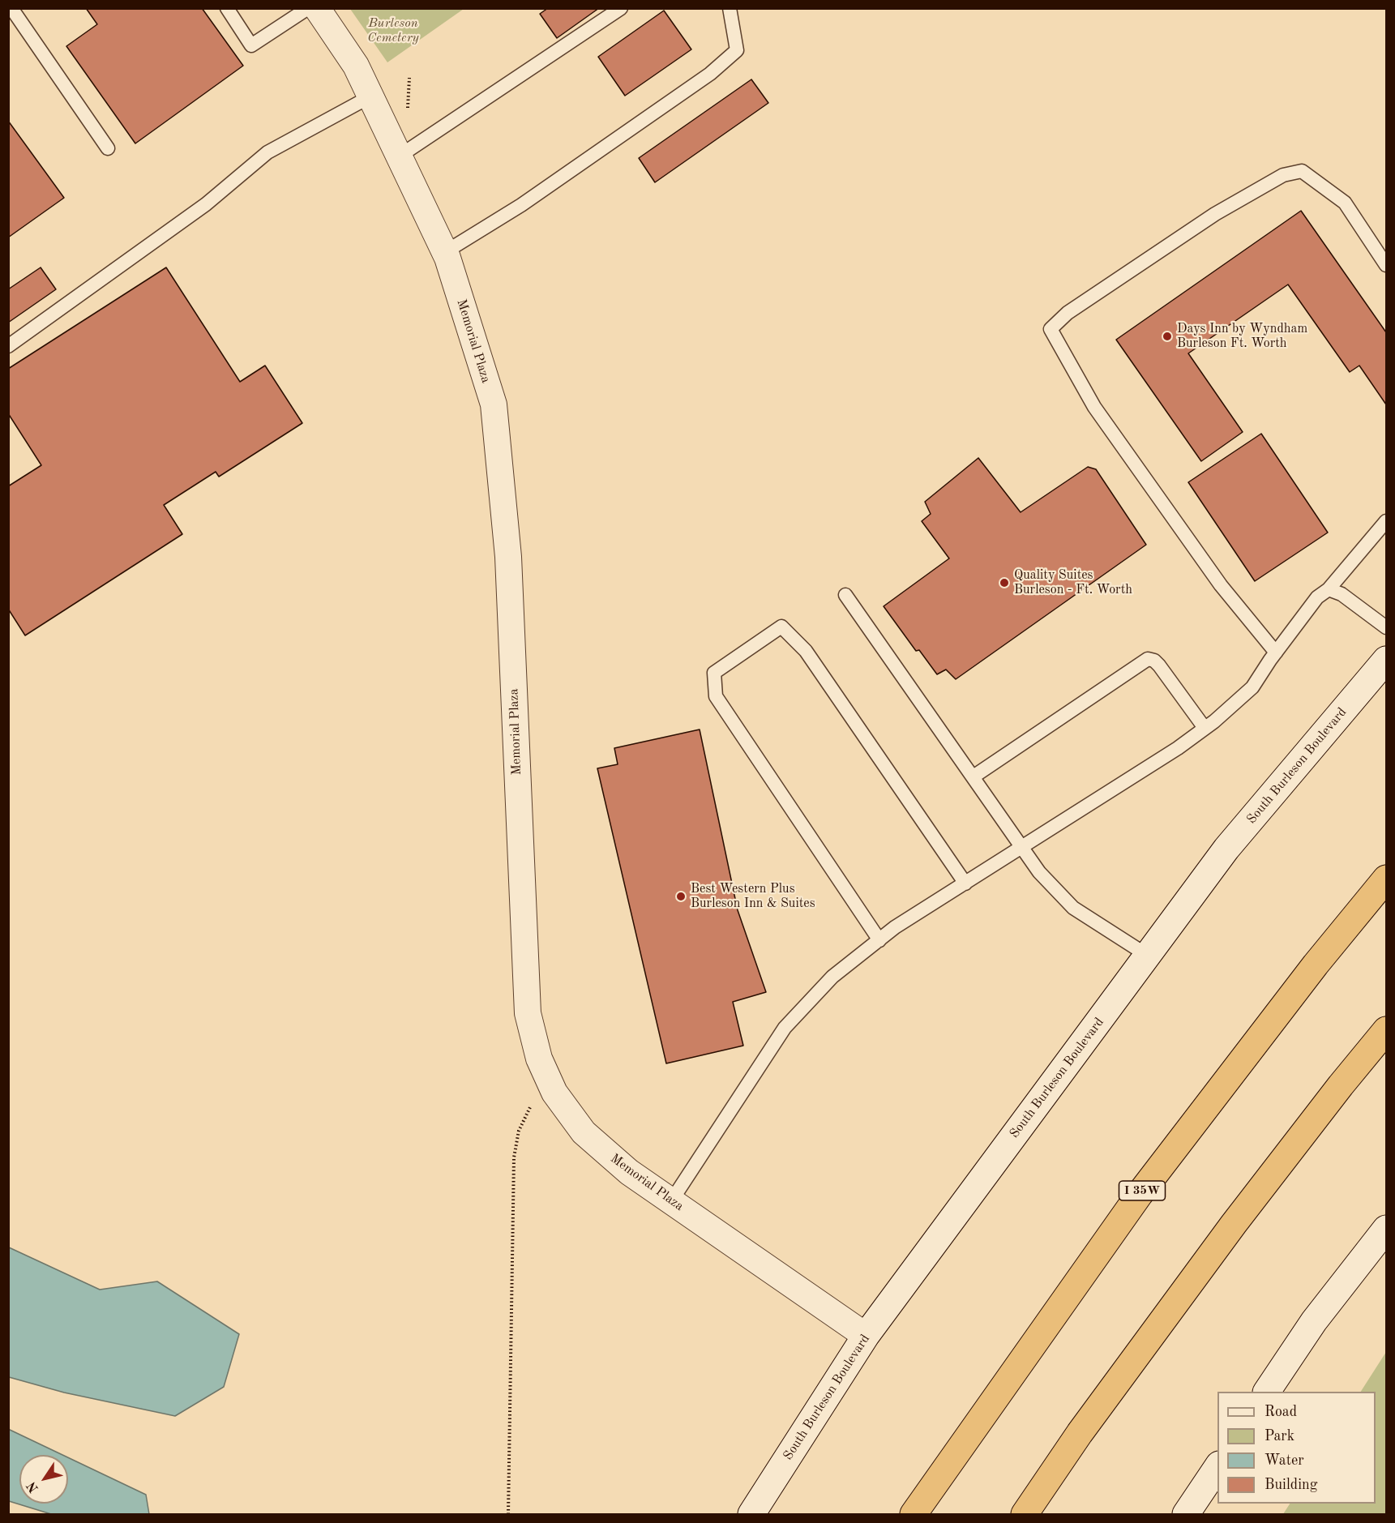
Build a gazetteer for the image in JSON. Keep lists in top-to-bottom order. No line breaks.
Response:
{"streets":{"highway":["I 35W"],"main road":["South Burleson Boulevard"],"street":["Memorial Plaza"]},"crossings":[["Memorial Plaza","South Burleson Boulevard"]],"parks":["Burleson Cemetery"],"places":["Days Inn by Wyndham Burleson Ft. Worth","Quality Suites Burleson - Ft. Worth","Best Western Plus Burleson Inn & Suites"],"legend":["Road","Park","Water","Building"],"north":"bottom left"}
